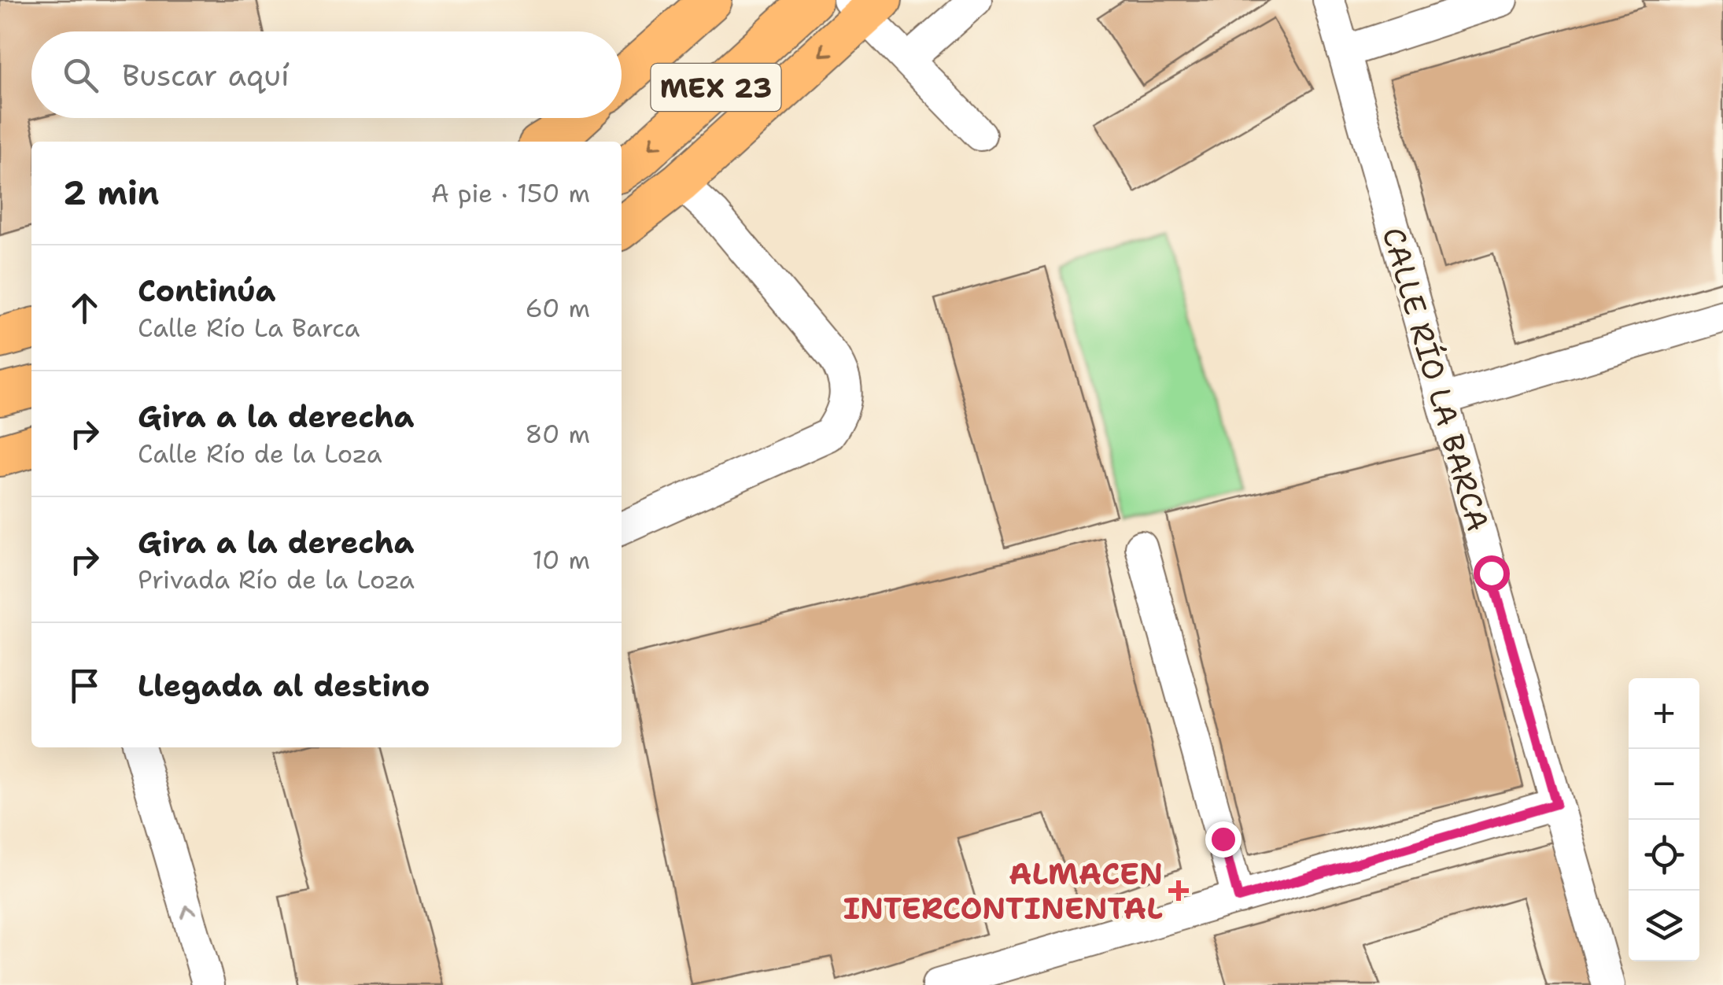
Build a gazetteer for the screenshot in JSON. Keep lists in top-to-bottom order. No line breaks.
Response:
{"streets":{"main road":["MEX 23"],"street":["CALLE RÍO LA BARCA"]},"places":{"health":["ALMACEN INTERCONTINENTAL"]},"page":{"search":"Buscar aquí","heading":["2 min","A pie · 150 m"],"list":[["Continúa","Calle Río La Barca","60 m"],["Gira a la derecha","Calle Río de la Loza","80 m"],["Gira a la derecha","Privada Río de la Loza","10 m"],"Llegada al destino"],"map_buttons":["+","−"]}}
